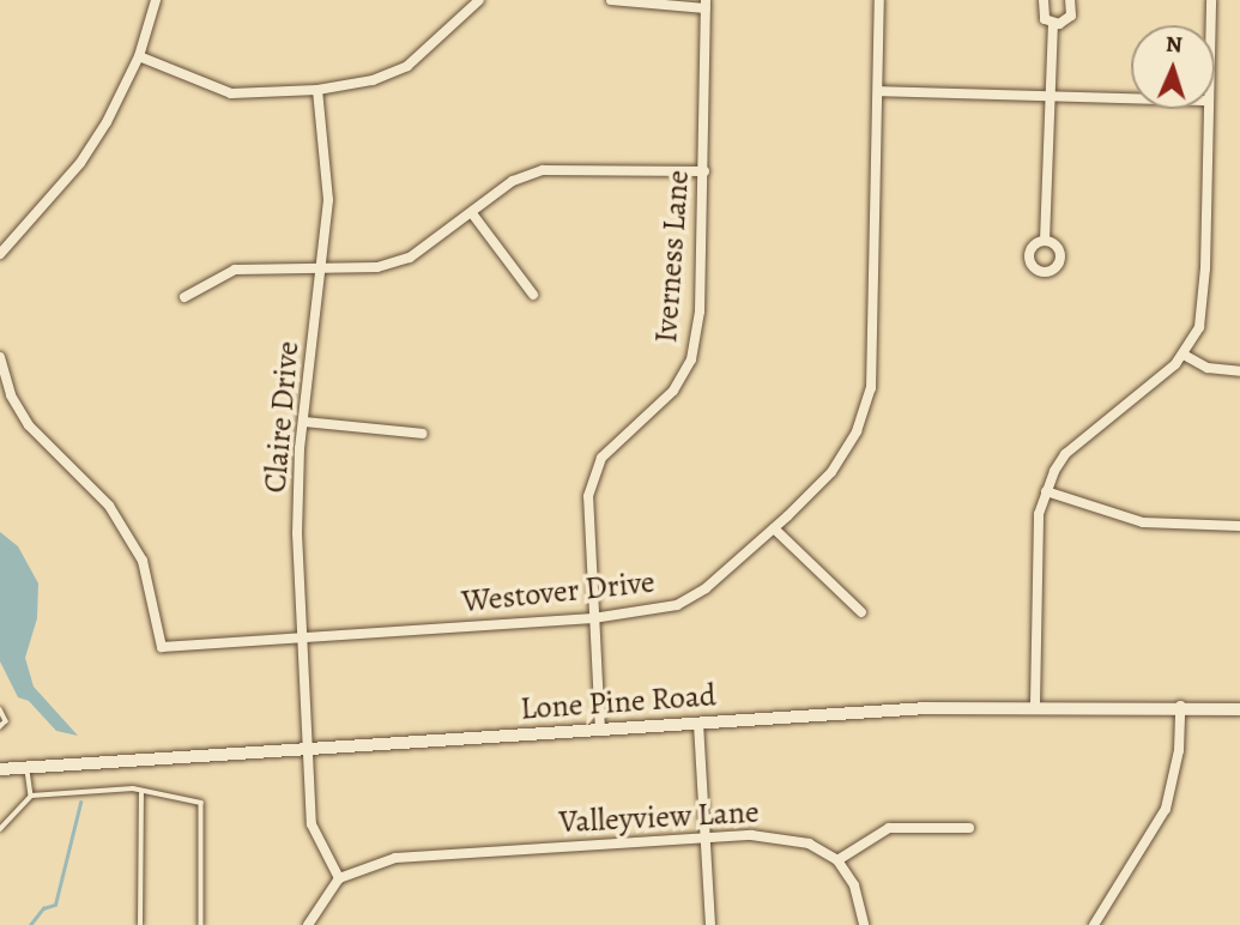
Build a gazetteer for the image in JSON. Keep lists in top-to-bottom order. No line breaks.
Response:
{"streets":{"street":["Iverness Lane","Claire Drive","Westover Drive","Lone Pine Road","Valleyview Lane"]},"crossings":[["Iverness Lane","Westover Drive"],["Iverness Lane","Lone Pine Road"],["Claire Drive","Westover Drive"],["Claire Drive","Lone Pine Road"],["Claire Drive","Valleyview Lane"]],"north":"top"}
